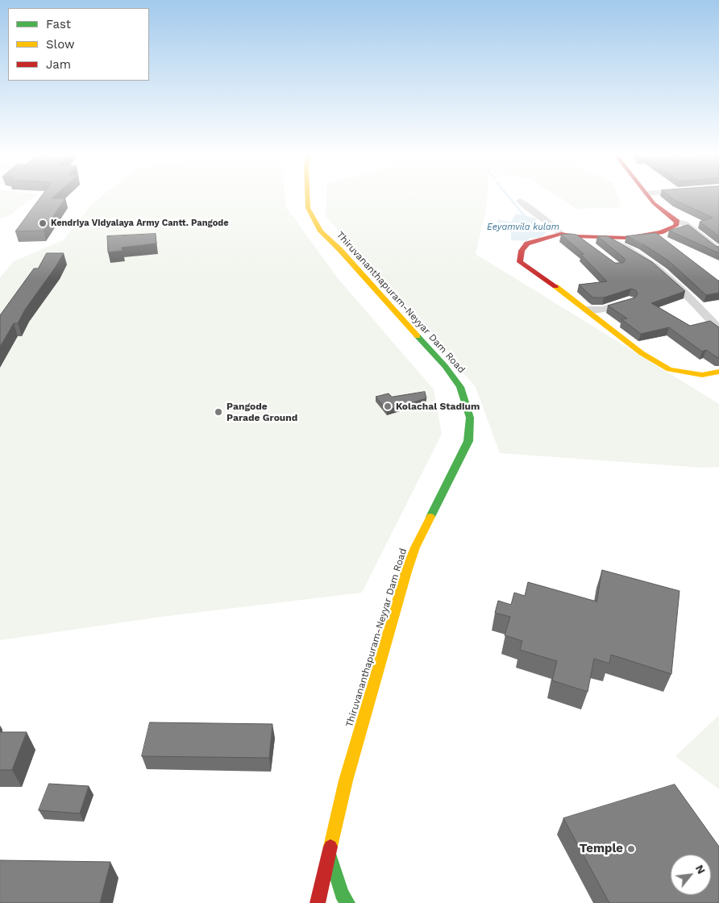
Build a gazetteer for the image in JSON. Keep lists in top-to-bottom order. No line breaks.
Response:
{"streets":{"main road":["Thiruvananthapuram-Neyyar Dam Road"]},"water":["Eeyamvila kulam"],"places":["Kendriya Vidyalaya Army Cantt. Pangode","Kolachal Stadium","Pangode Parade Ground","Temple"],"legend":["Fast","Slow","Jam"],"north":"top right"}
